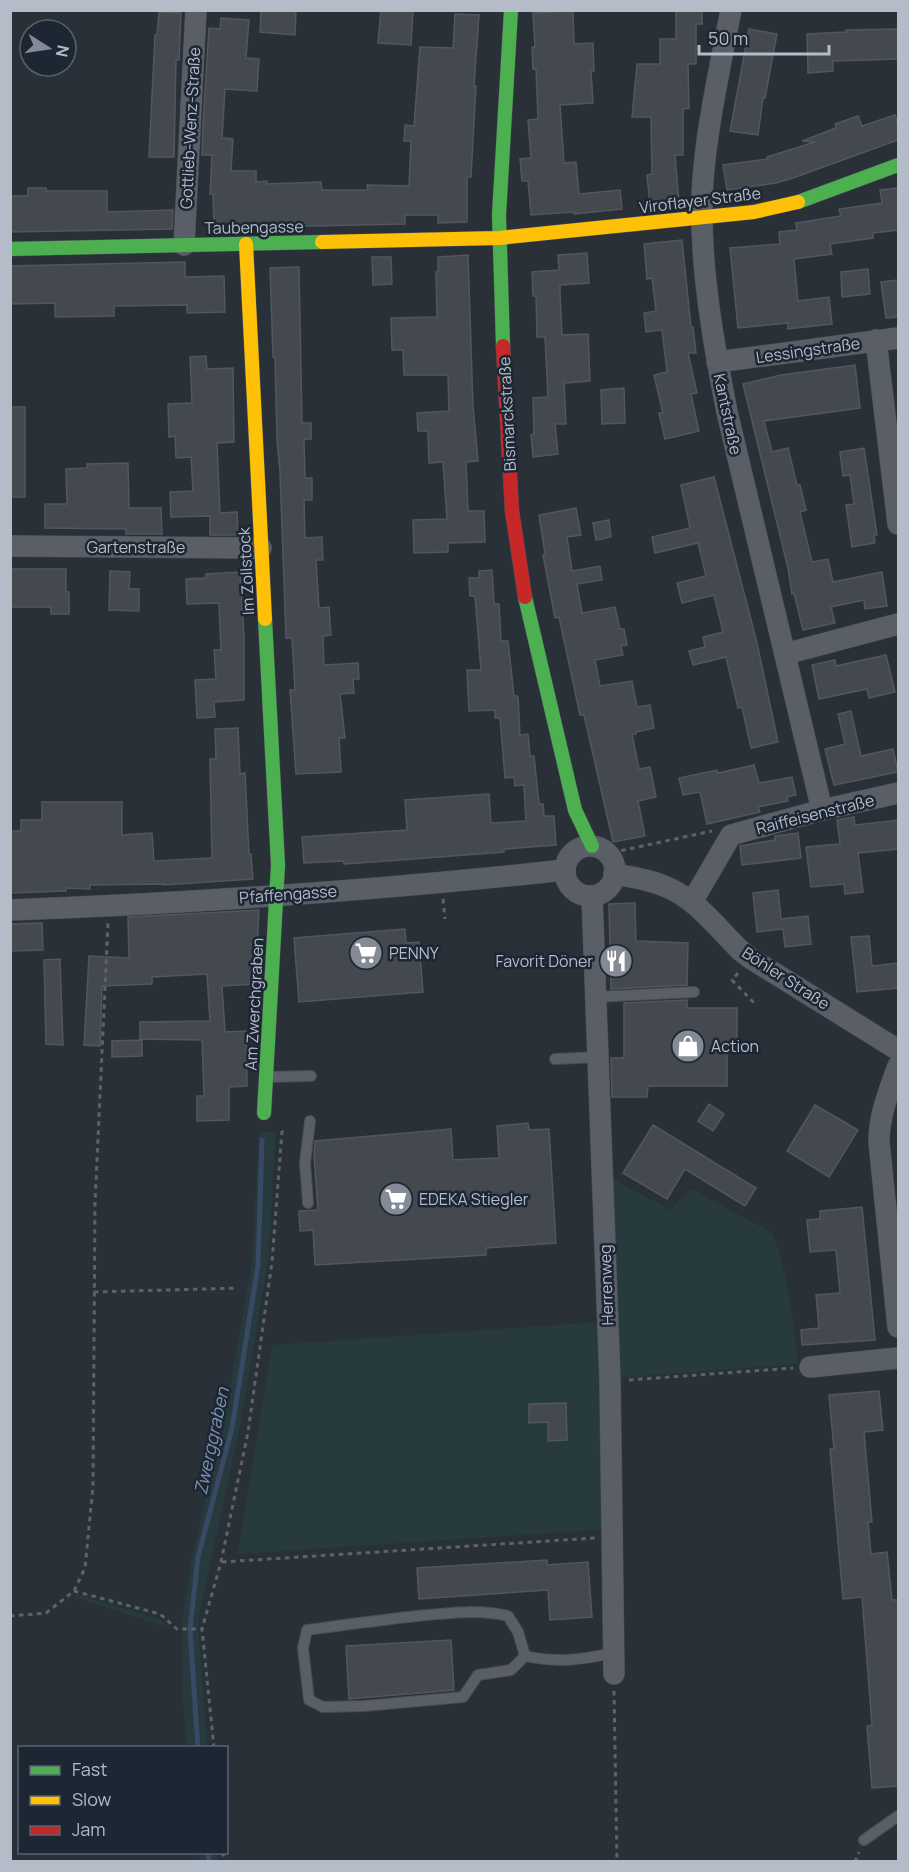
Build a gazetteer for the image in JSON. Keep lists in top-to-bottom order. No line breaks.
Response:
{"streets":{"street":["Gottlieb-Wenz-Straße","Viroflayer Straße","Taubengasse","Lessingstraße","Bismarckstraße","Kantstraße","Gartenstraße","Im Zollstock","Raiffeisenstraße","Pfaffengasse","Böhler Straße","Am Zwerchgraben","Herrenweg"]},"crossings":[["Gottlieb-Wenz-Straße","Taubengasse"],["Viroflayer Straße","Taubengasse"],["Viroflayer Straße","Bismarckstraße"],["Viroflayer Straße","Kantstraße"],["Taubengasse","Bismarckstraße"],["Taubengasse","Im Zollstock"],["Lessingstraße","Kantstraße"],["Bismarckstraße","Pfaffengasse"],["Bismarckstraße","Böhler Straße"],["Bismarckstraße","Herrenweg"],["Kantstraße","Raiffeisenstraße"],["Gartenstraße","Im Zollstock"],["Im Zollstock","Pfaffengasse"],["Im Zollstock","Am Zwerchgraben"],["Pfaffengasse","Böhler Straße"],["Pfaffengasse","Am Zwerchgraben"],["Pfaffengasse","Herrenweg"],["Böhler Straße","Herrenweg"]],"water":["Zwerggraben"],"places":{"supermarket":["PENNY","EDEKA Stiegler"],"restaurant":["Favorit Döner"],"shop":["Action"]},"legend":["Fast","Slow","Jam"],"scale_bar":"50 m","north":"right"}
